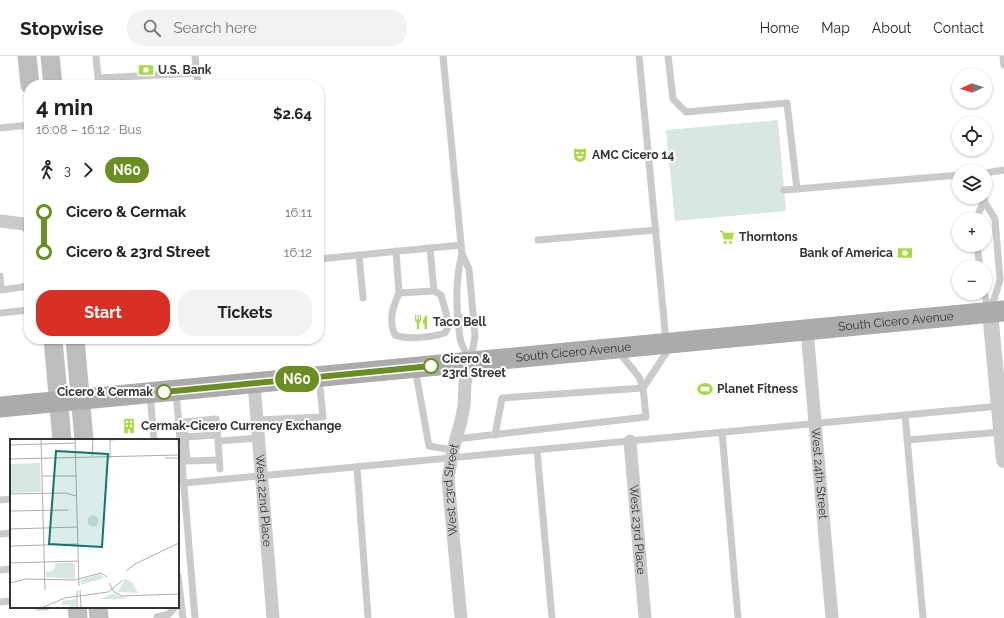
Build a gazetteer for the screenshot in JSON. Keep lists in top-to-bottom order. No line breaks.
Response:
{"streets":{"main road":["South Cicero Avenue"],"street":["West 24th Street","West 23rd Street","West 22nd Place","West 23rd Place"]},"crossings":[["South Cicero Avenue","West 24th Street"],["South Cicero Avenue","West 23rd Street"],["South Cicero Avenue","West 22nd Place"]],"places":{"bank":["U.S. Bank","Bank of America"],"theatre":["AMC Cicero 14"],"supermarket":["Thorntons"],"restaurant":["Taco Bell"],"other":["Cicero & 23rd Street","Cicero & Cermak"],"sports":["Planet Fitness"],"building":["Cermak-Cicero Currency Exchange"]},"lines":["bus line N60"],"north":"left","page":{"header":"Stopwise","search":"Search here","nav":["Home","Map","About","Contact"],"on_map":"N60","map_buttons":["+","−"],"heading":["4 min","16:08 – 16:12 · Bus","$2.64"],"legs":["3","N60"],"list":[{"name":"Cicero & Cermak","value":"16:11"},{"name":"Cicero & 23rd Street","value":"16:12"}],"buttons":["Start","Tickets"]}}
